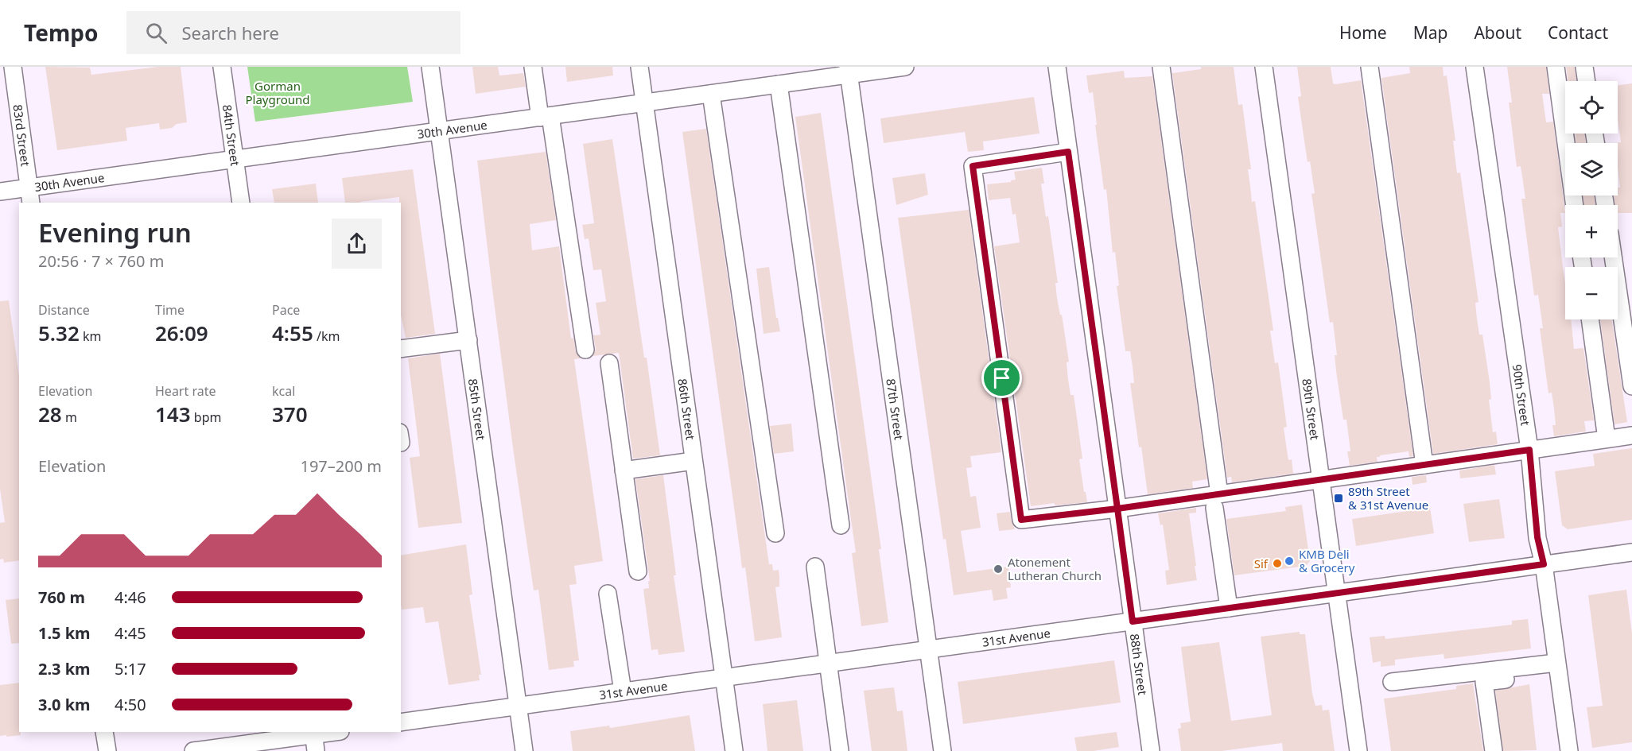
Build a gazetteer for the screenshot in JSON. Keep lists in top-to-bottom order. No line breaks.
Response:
{"streets":{"street":["30th Avenue","83rd Street","84th Street","90th Street","85th Street","86th Street","87th Street","89th Street","31st Avenue","88th Street"]},"crossings":[["30th Avenue","83rd Street"],["30th Avenue","84th Street"],["30th Avenue","85th Street"],["30th Avenue","86th Street"],["30th Avenue","87th Street"],["90th Street","31st Avenue"],["85th Street","31st Avenue"],["86th Street","31st Avenue"],["87th Street","31st Avenue"],["89th Street","31st Avenue"],["31st Avenue","88th Street"]],"parks":["Gorman Playground"],"places":{"transit":["89th Street & 31st Avenue"],"other":["KMB Deli & Grocery","Sif","Atonement Lutheran Church"]},"page":{"header":"Tempo","search":"Search here","nav":["Home","Map","About","Contact"],"map_buttons":["+","−"],"heading":["Evening run","20:56 · 7 × 760 m"],"stats":[["Distance","5.32 km"],["Time","26:09"],["Pace","4:55 /km"],["Elevation","28 m"],["Heart rate","143 bpm"],["kcal","370"]],"chart":["Elevation","197–200 m"],"list":[{"name":"760 m","note":"4:46"},{"name":"1.5 km","note":"4:45"},{"name":"2.3 km","note":"5:17"},{"name":"3.0 km","note":"4:50"}]}}
